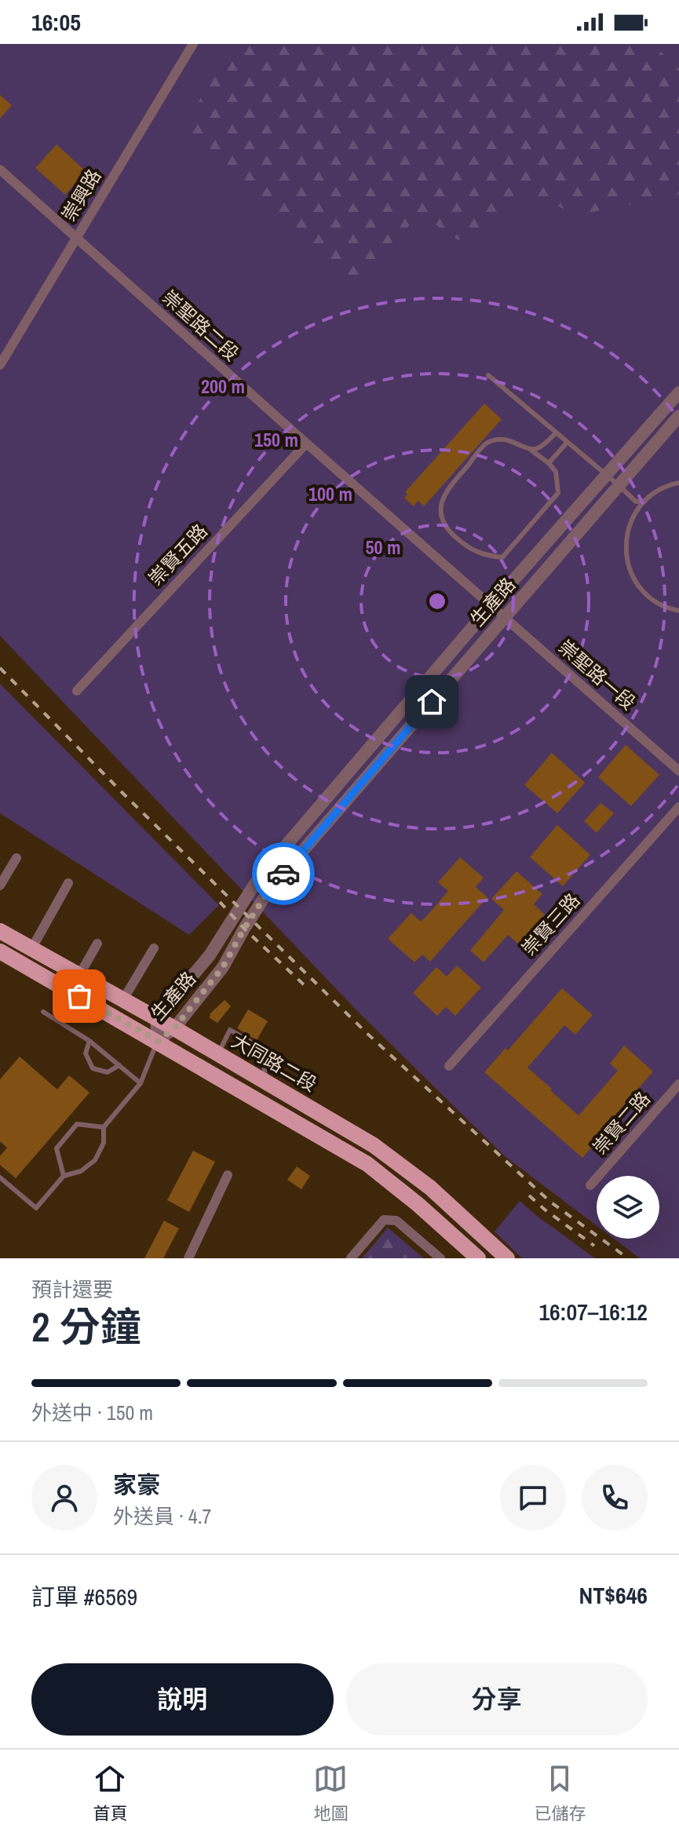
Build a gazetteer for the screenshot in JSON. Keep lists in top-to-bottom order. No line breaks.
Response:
{"streets":{"main road":["大同路二段"],"street":["崇興路","崇聖路二段","崇賢五路","生產路","崇聖路一段","崇賢三路","崇賢二路"]},"crossings":[["崇興路","崇聖路二段"],["崇聖路二段","崇賢五路"],["崇聖路二段","生產路"],["崇聖路二段","崇聖路一段"],["生產路","崇聖路一段"],["生產路","大同路二段"]],"page":{"status":"16:05","heading":["2 分鐘","預計還要","16:07–16:12"],"panel":["家豪","外送員 · 4.7","訂單 #6569","NT$646"],"bar":"外送中 · 150 m","buttons":["說明","分享"],"tabs":["首頁","地圖","已儲存"]},"rings":["200 m","150 m","100 m","50 m"]}
